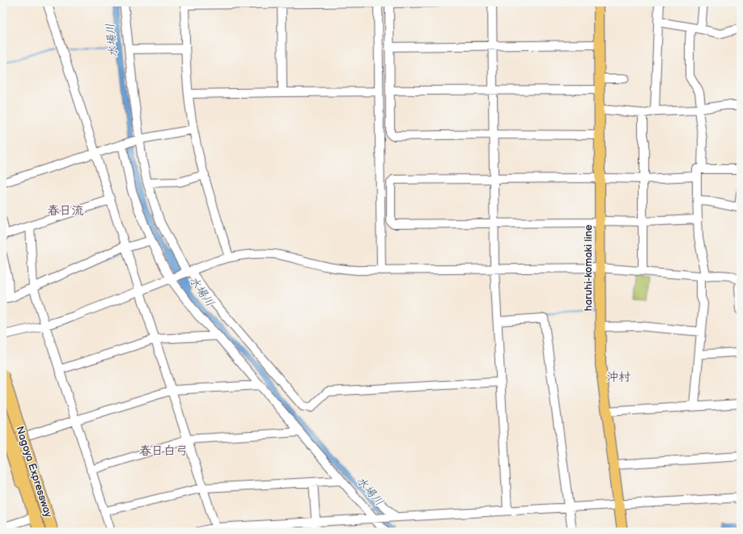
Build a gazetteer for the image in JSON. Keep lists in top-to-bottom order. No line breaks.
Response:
{"streets":{"highway":["Nagoya Expressway"],"main road":["haruhi-komaki line"]},"districts":["春日流","沖村","春日白弓"],"water":["水場川"]}
